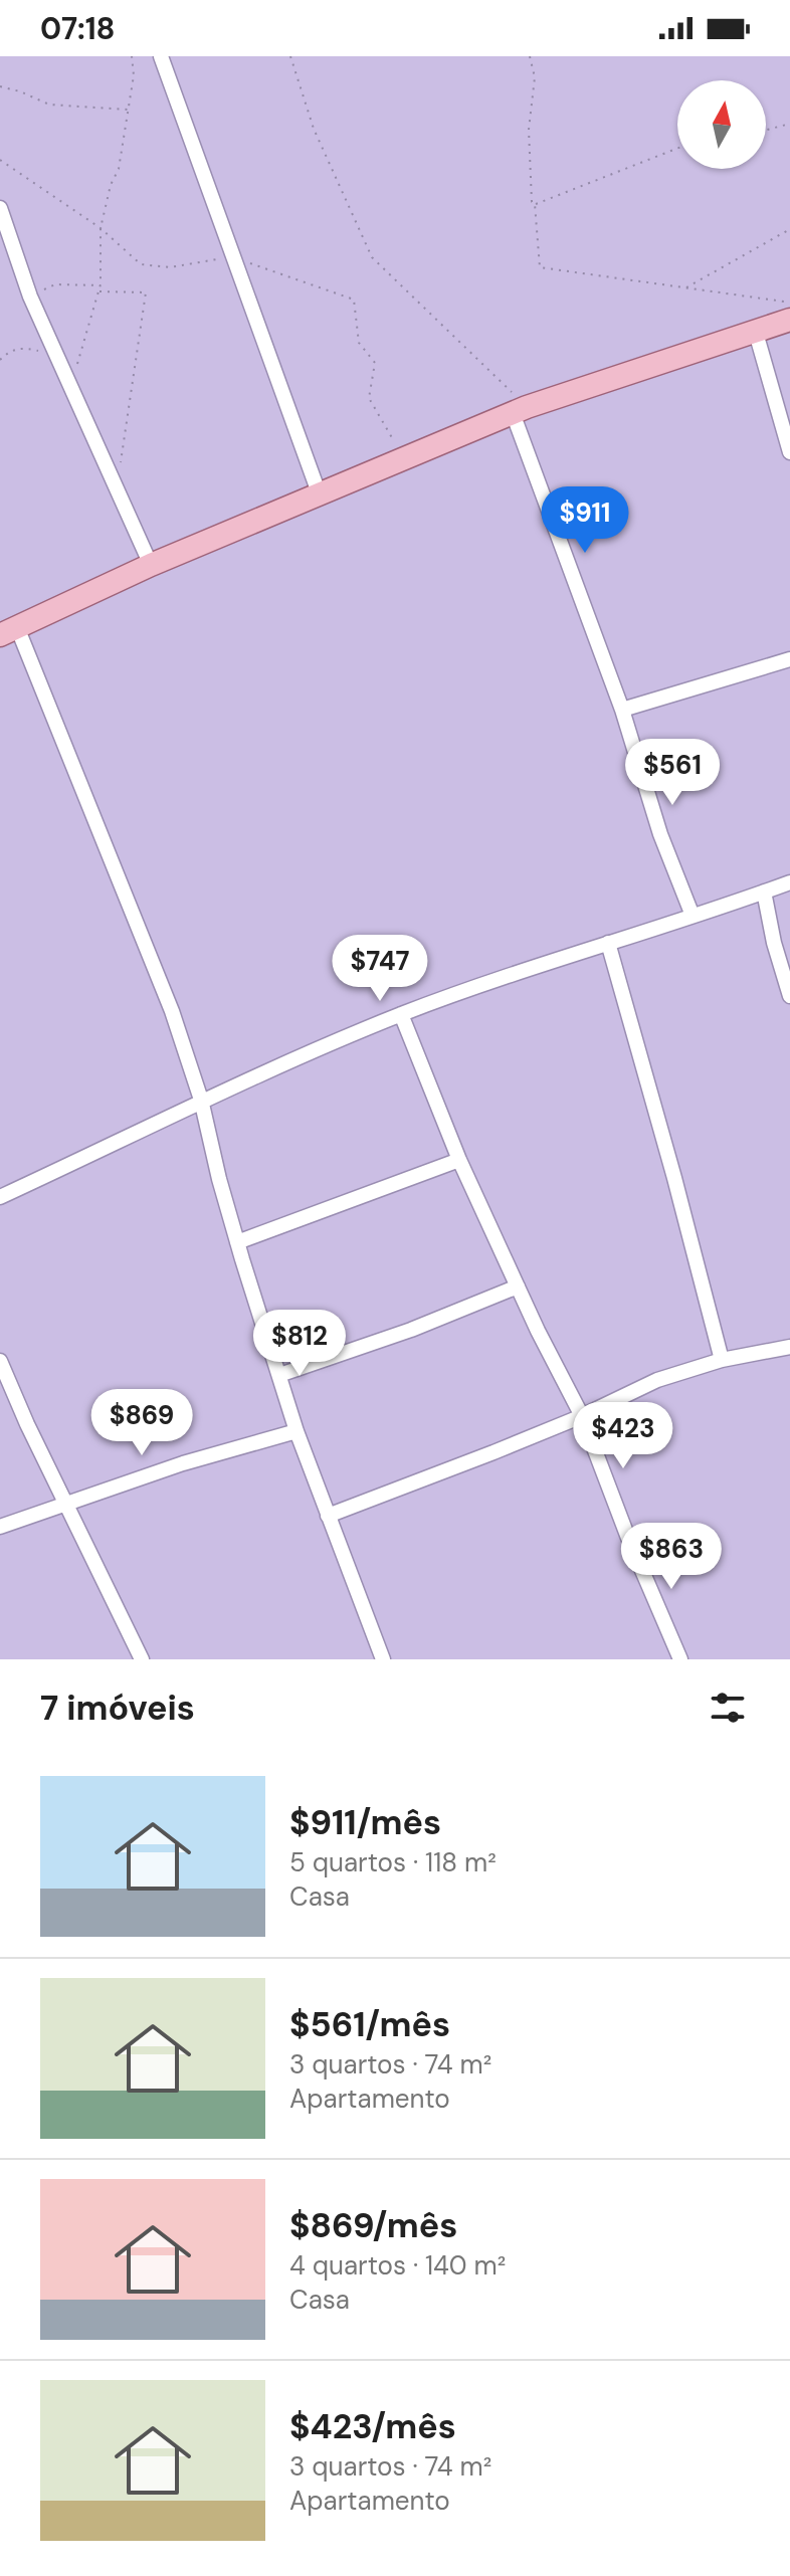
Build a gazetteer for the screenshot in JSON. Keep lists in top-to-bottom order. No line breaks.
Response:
{"north":"top","page":{"status":"07:18","price":["$911","$561","$747","$812","$869","$423","$863"],"heading":"7 imóveis","list":[{"name":"$911/mês","note":"5 quartos · 118 m² · Casa"},{"name":"$561/mês","note":"3 quartos · 74 m² · Apartamento"},{"name":"$869/mês","note":"4 quartos · 140 m² · Casa"},{"name":"$423/mês","note":"3 quartos · 74 m² · Apartamento"}]}}
